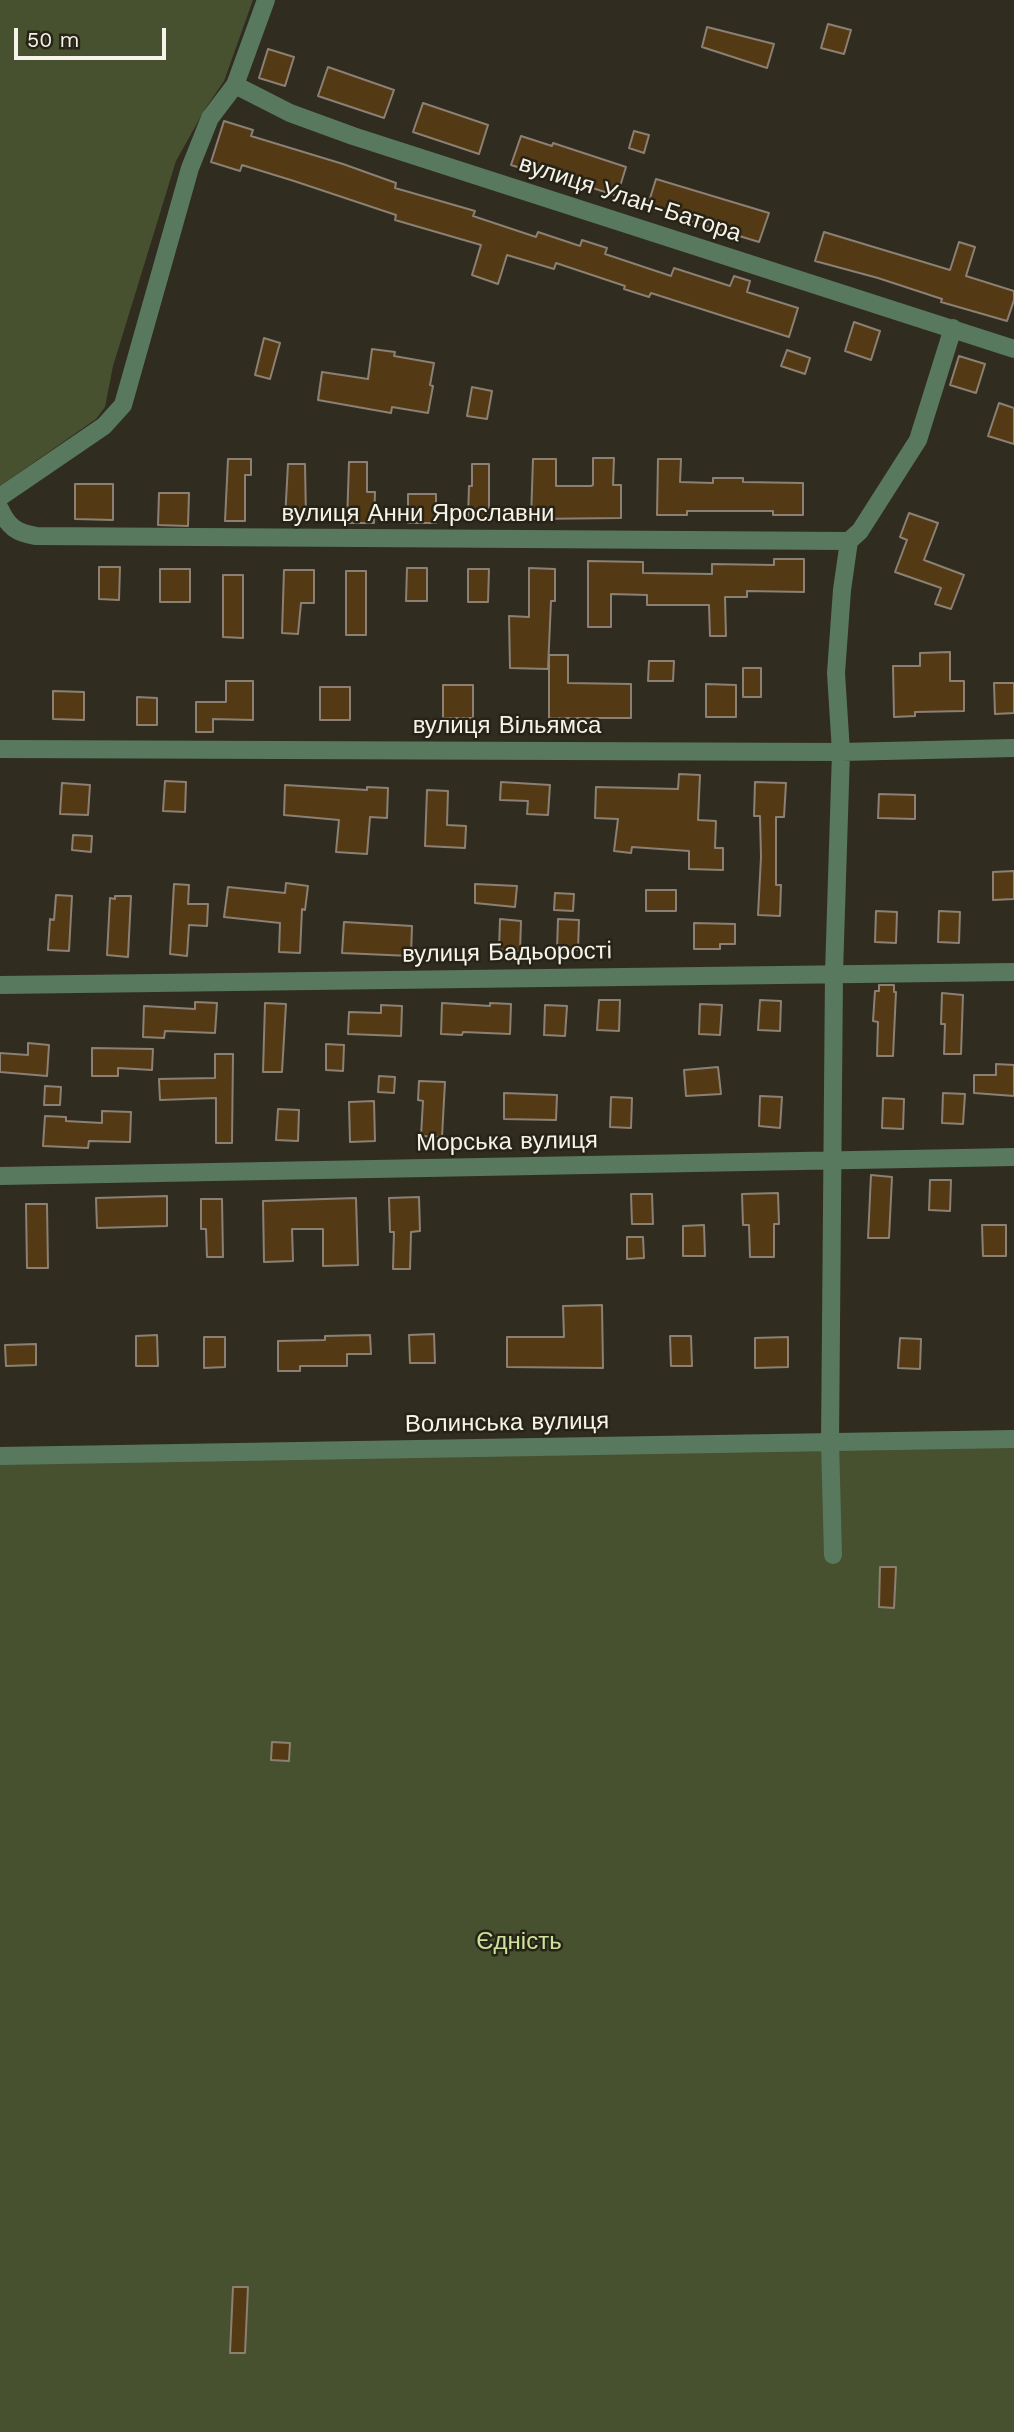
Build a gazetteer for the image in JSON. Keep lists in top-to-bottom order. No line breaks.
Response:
{"streets":{"street":["вулиця Улан-Батора","вулиця Анни Ярославни","вулиця Вільямса","вулиця Бадьорості","Морська вулиця","Волинська вулиця"]},"parks":["Єдність"],"scale_bar":"50 m"}
